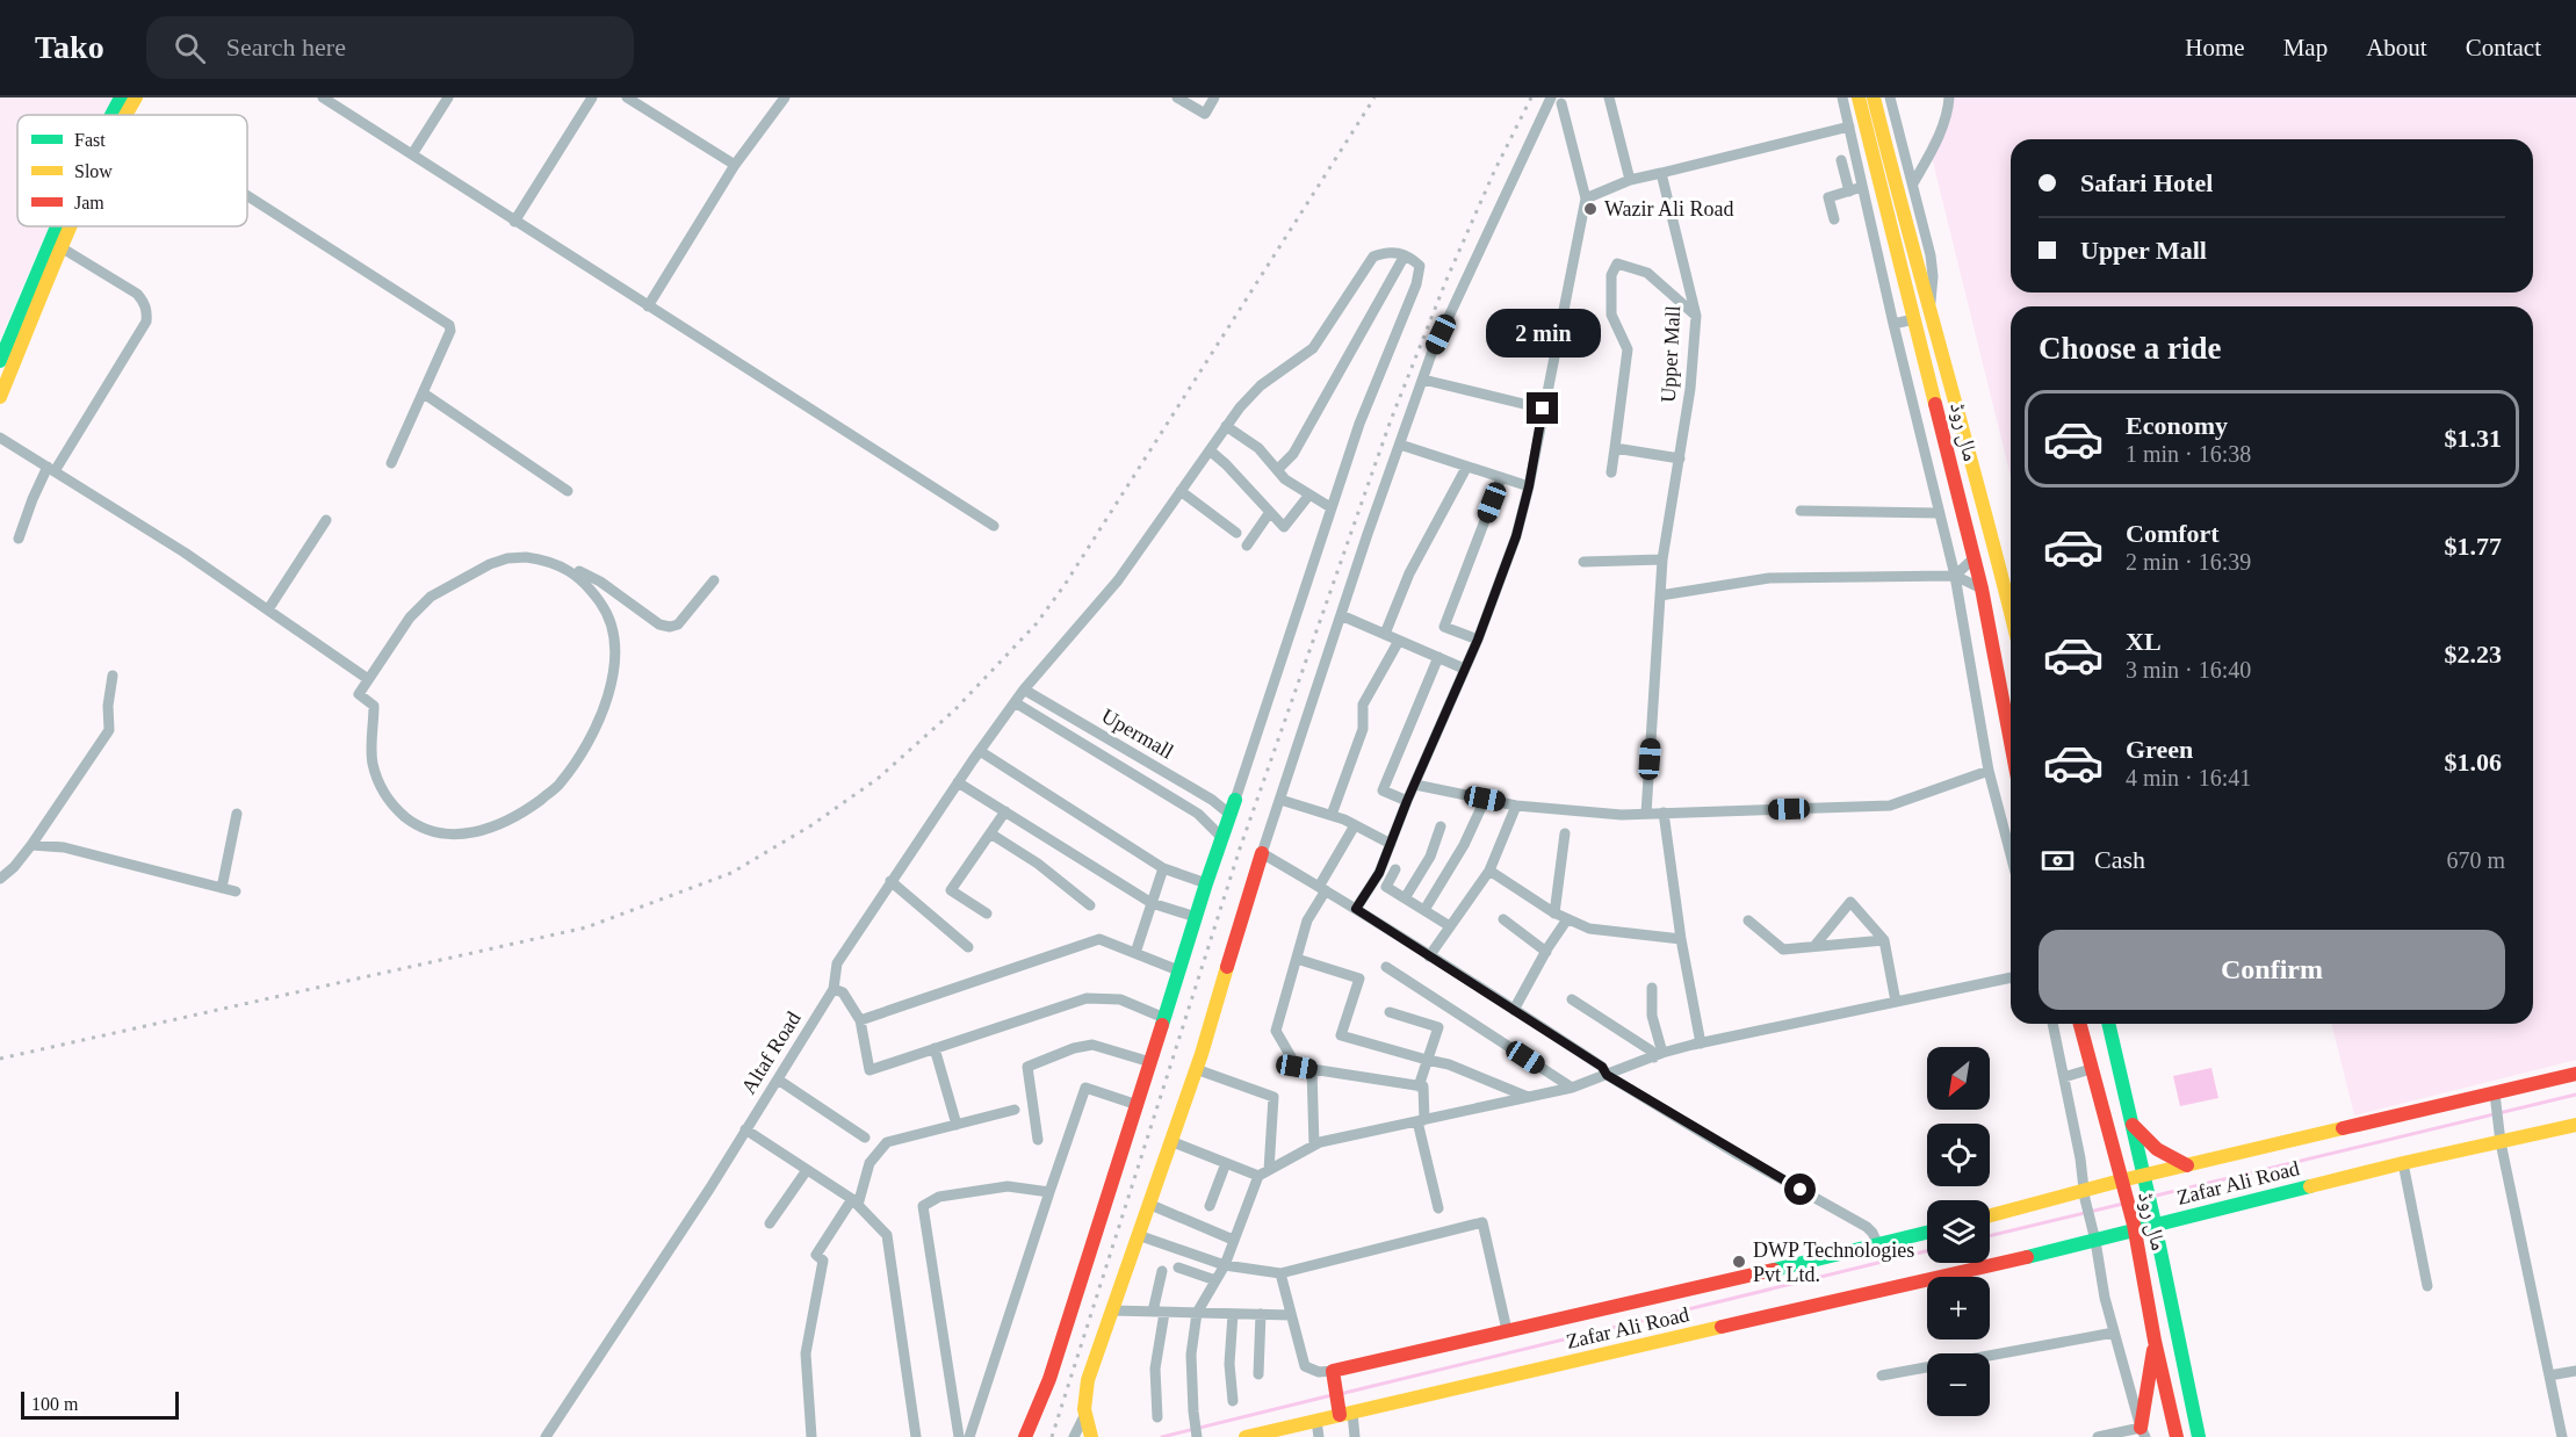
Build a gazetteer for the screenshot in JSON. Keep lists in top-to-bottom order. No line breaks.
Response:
{"streets":{"street":["Upper Mall","مال روڈ","Upermall","Altaf Road","Zafar Ali Road"]},"crossings":[["مال روڈ","Zafar Ali Road"],["Upermall","Altaf Road"]],"places":["Wazir Ali Road","DWP Technologies Pvt Ltd."],"legend":["Fast","Slow","Jam"],"scale_bar":"100 m","north":"bottom left","page":{"header":"Tako","search":"Search here","nav":["Home","Map","About","Contact"],"banner":["Safari Hotel","Upper Mall"],"heading":"Choose a ride","bubble":"2 min","list":[{"name":"Economy","note":"1 min · 16:38","value":"$1.31"},{"name":"Comfort","note":"2 min · 16:39","value":"$1.77"},{"name":"XL","note":"3 min · 16:40","value":"$2.23"},{"name":"Green","note":"4 min · 16:41","value":"$1.06"}],"pay":["Cash","670 m"],"buttons":"Confirm","map_buttons":["+","−"],"scale":"100 m"}}
